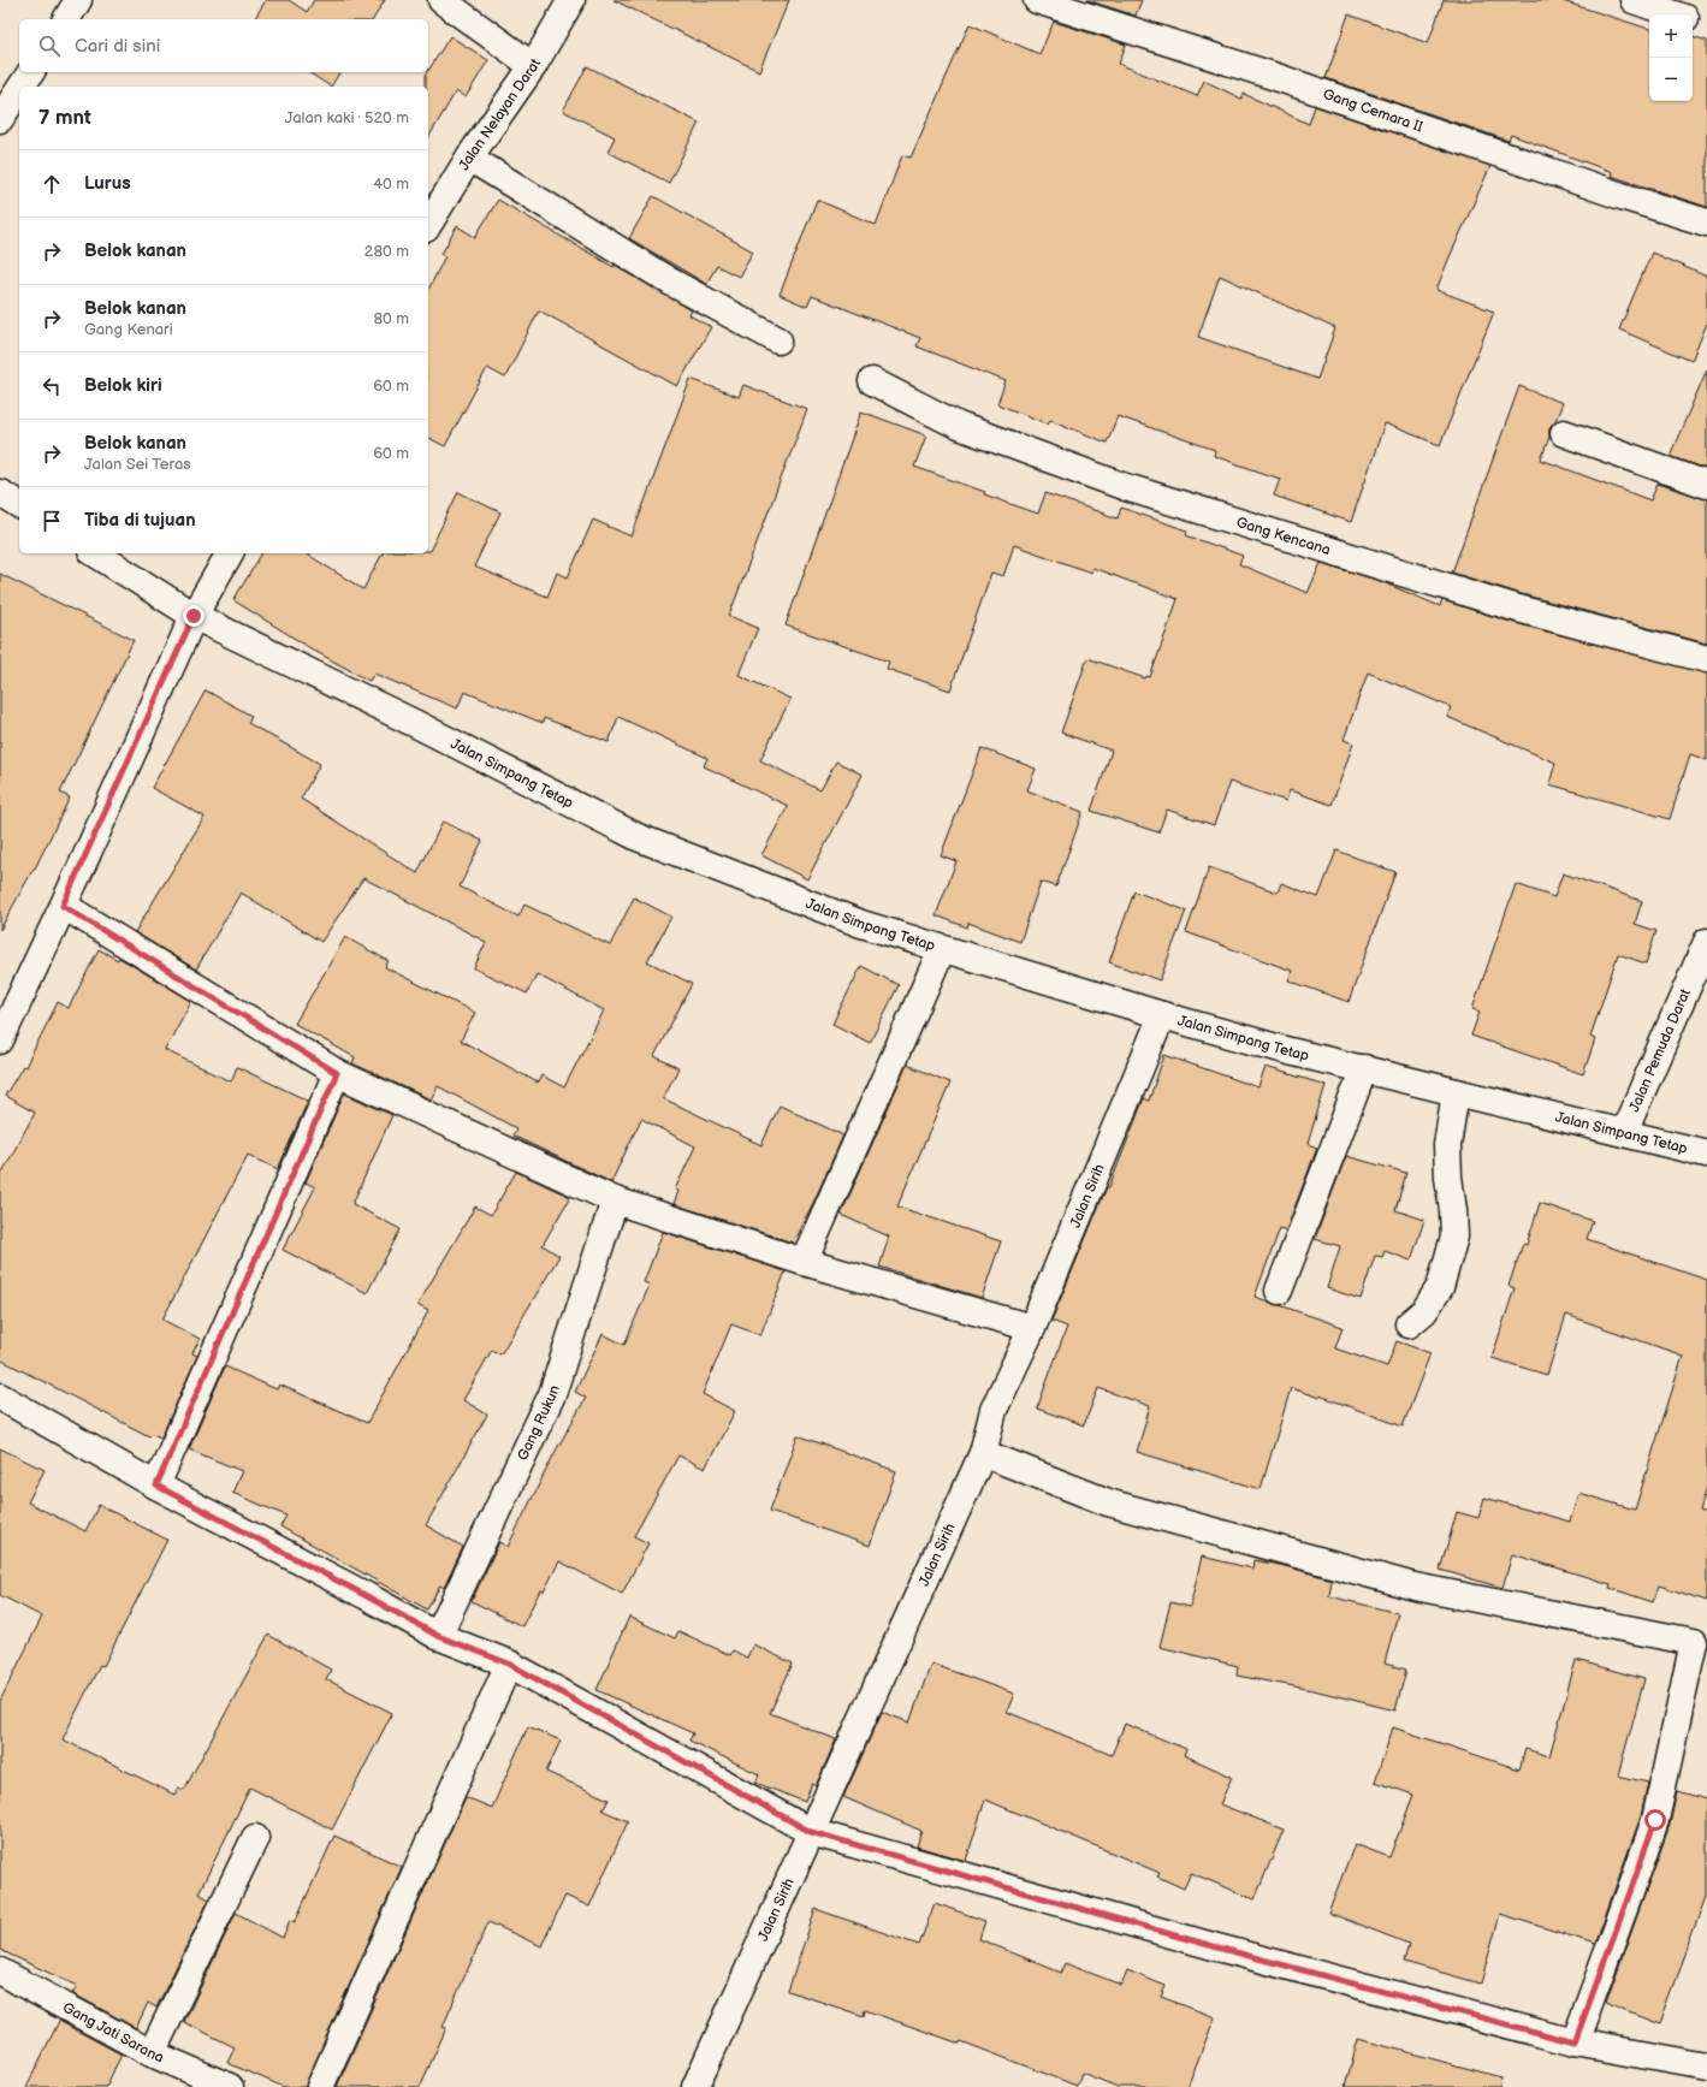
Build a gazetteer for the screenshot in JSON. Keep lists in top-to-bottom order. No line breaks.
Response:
{"streets":{"street":["Gang Cemara II","Jalan Nelayan Darat","Gang Kencana","Jalan Simpang Tetap","Jalan Pemuda Darat","Jalan Sirih","Gang Rukun","Gang Jati Sarana"]},"crossings":[["Jalan Simpang Tetap","Jalan Pemuda Darat"],["Jalan Simpang Tetap","Jalan Sirih"]],"page":{"map_buttons":["+","−"],"search":"Cari di sini","heading":["7 mnt","Jalan kaki · 520 m"],"list":[["Lurus","40 m"],["Belok kanan","280 m"],["Belok kanan","Gang Kenari","80 m"],["Belok kiri","60 m"],["Belok kanan","Jalan Sei Teras","60 m"],"Tiba di tujuan"]}}
